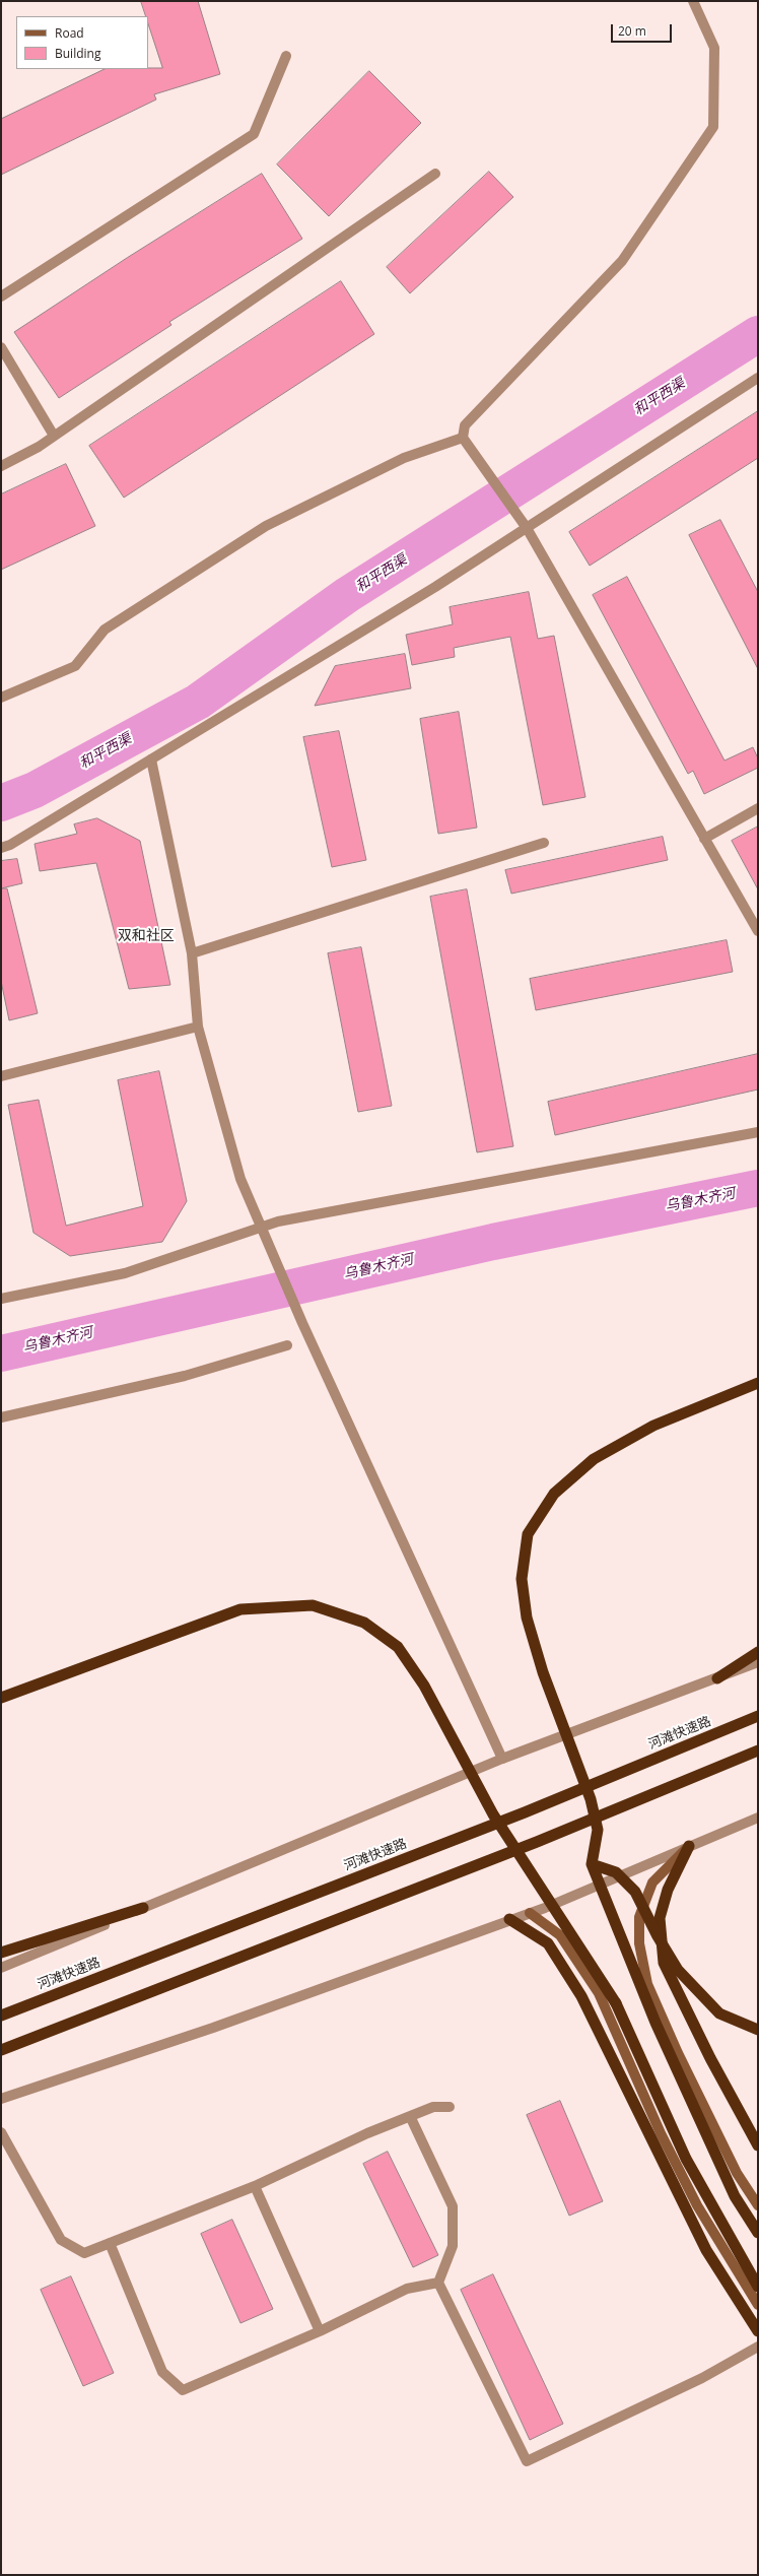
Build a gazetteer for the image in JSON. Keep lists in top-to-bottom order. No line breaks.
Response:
{"streets":{"highway":["河滩快速路"]},"districts":["双和社区"],"water":["和平西渠","乌鲁木齐河"],"legend":["Road","Building"],"scale_bar":"20 m"}
